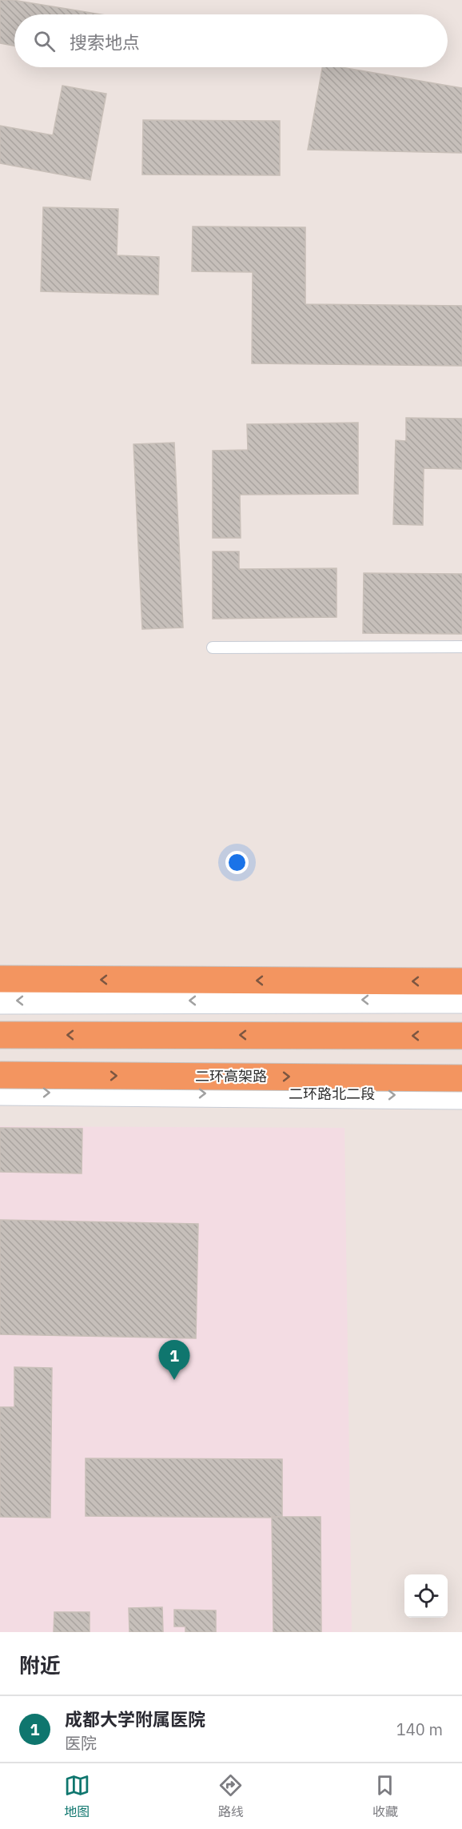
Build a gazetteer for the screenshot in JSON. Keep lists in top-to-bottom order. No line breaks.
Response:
{"streets":{"highway":["二环高架路"],"main road":["二环路北二段"]},"page":{"search":"搜索地点","pins":"1","heading":"附近","list":[{"mark":"1","name":"成都大学附属医院","note":"医院","value":"140 m"}],"nav":["地图","路线","收藏"]}}
